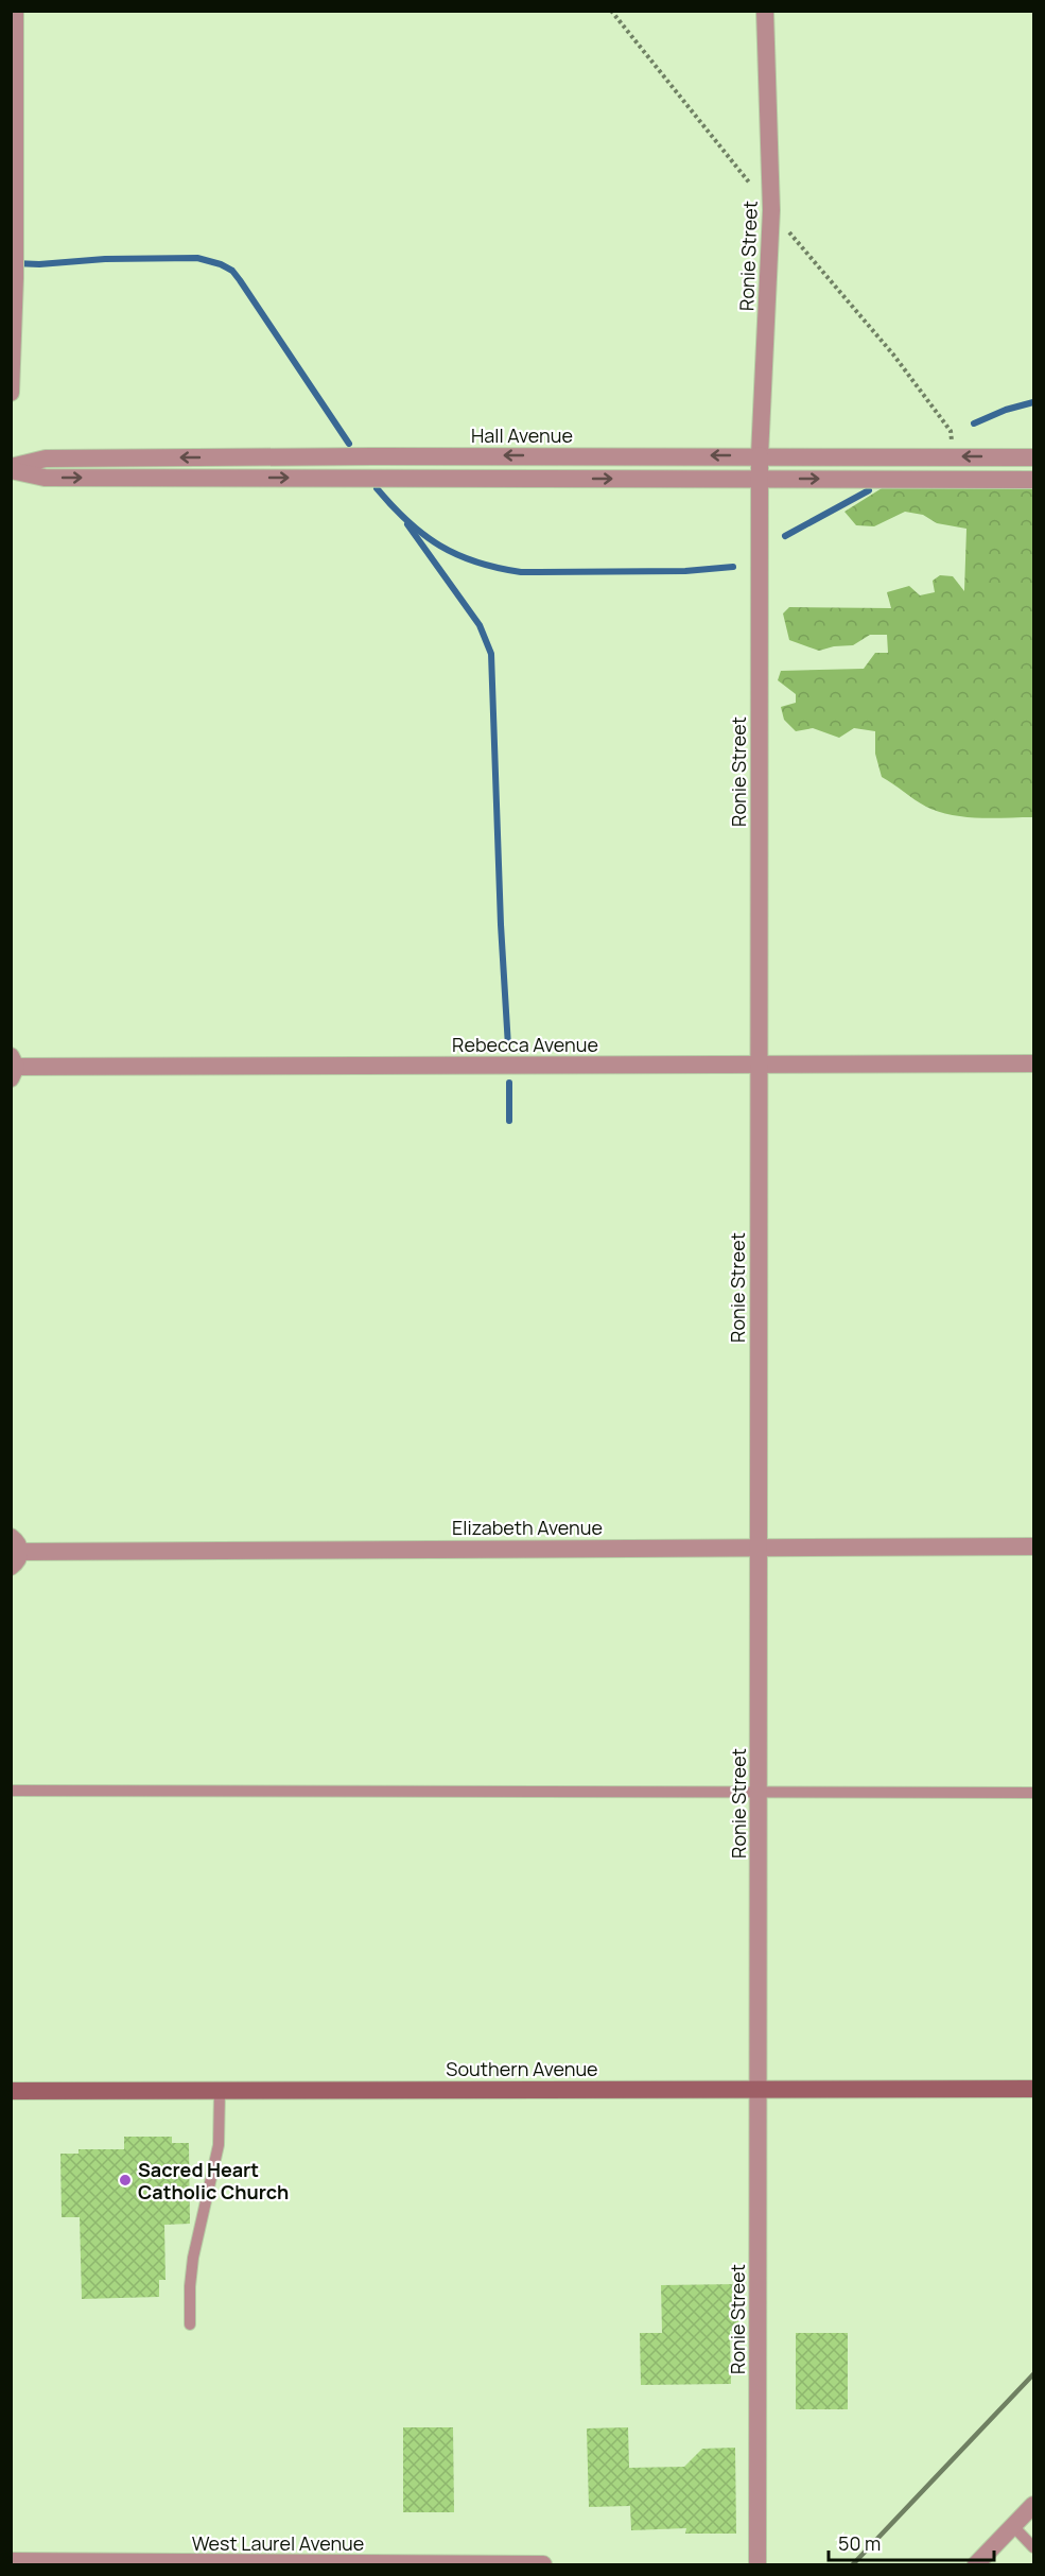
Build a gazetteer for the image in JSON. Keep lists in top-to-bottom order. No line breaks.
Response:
{"streets":{"main road":["Southern Avenue"],"street":["Ronie Street","Hall Avenue","Rebecca Avenue","Elizabeth Avenue","West Laurel Avenue"]},"crossings":[["Ronie Street","Hall Avenue"],["Ronie Street","Rebecca Avenue"],["Ronie Street","Elizabeth Avenue"],["Ronie Street","Southern Avenue"]],"places":["Sacred Heart Catholic Church"],"scale_bar":"50 m"}
